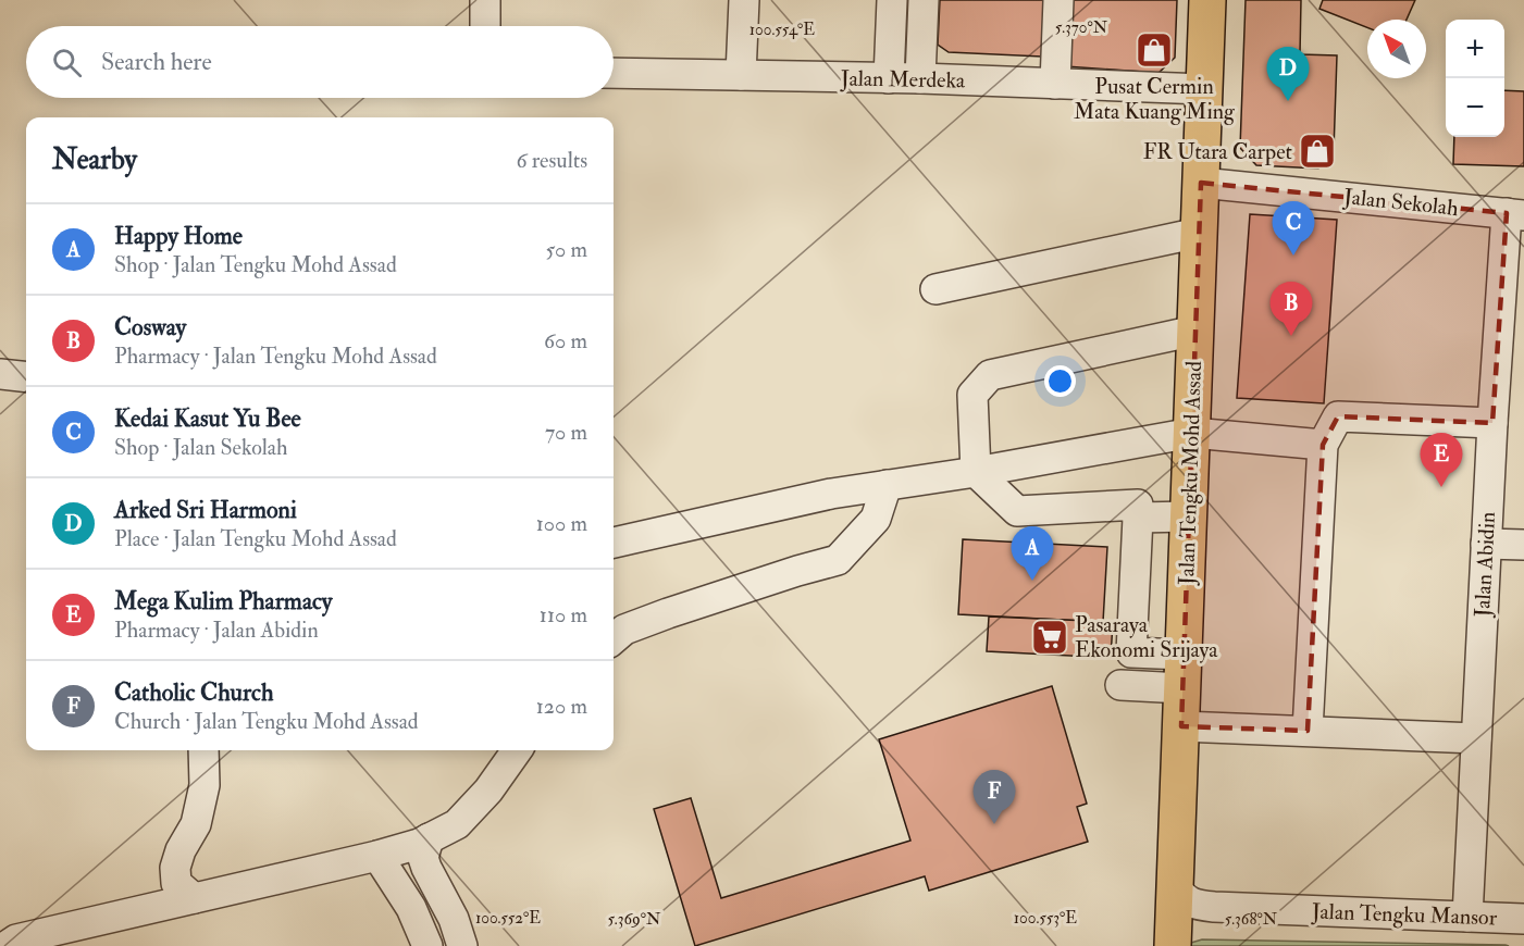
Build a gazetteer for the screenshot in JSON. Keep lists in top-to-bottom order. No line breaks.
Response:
{"streets":{"main road":["Jalan Tengku Mohd Assad"],"street":["Jalan Merdeka","Jalan Sekolah","Jalan Abidin","Jalan Tengku Mansor"]},"crossings":[["Jalan Merdeka","Jalan Tengku Mohd Assad"],["Jalan Sekolah","Jalan Tengku Mohd Assad"],["Jalan Sekolah","Jalan Abidin"],["Jalan Tengku Mohd Assad","Jalan Tengku Mansor"],["Jalan Abidin","Jalan Tengku Mansor"]],"places":{"shop":["Pusat Cermin Mata Kuang Ming","FR Utara Carpet"],"supermarket":["Pasaraya Ekonomi Srijaya"]},"north":"top left","page":{"map_buttons":["+","−"],"search":"Search here","pins":["D","C","B","E","A","F"],"heading":["Nearby","6 results"],"list":[{"mark":"A","name":"Happy Home","note":"Shop · Jalan Tengku Mohd Assad","value":"50 m"},{"mark":"B","name":"Cosway","note":"Pharmacy · Jalan Tengku Mohd Assad","value":"60 m"},{"mark":"C","name":"Kedai Kasut Yu Bee","note":"Shop · Jalan Sekolah","value":"70 m"},{"mark":"D","name":"Arked Sri Harmoni","note":"Place · Jalan Tengku Mohd Assad","value":"100 m"},{"mark":"E","name":"Mega Kulim Pharmacy","note":"Pharmacy · Jalan Abidin","value":"110 m"},{"mark":"F","name":"Catholic Church","note":"Church · Jalan Tengku Mohd Assad","value":"120 m"}]},"coordinates":["5.370°N","100.554°E","100.552°E","100.553°E","5.369°N","5.368°N"]}
